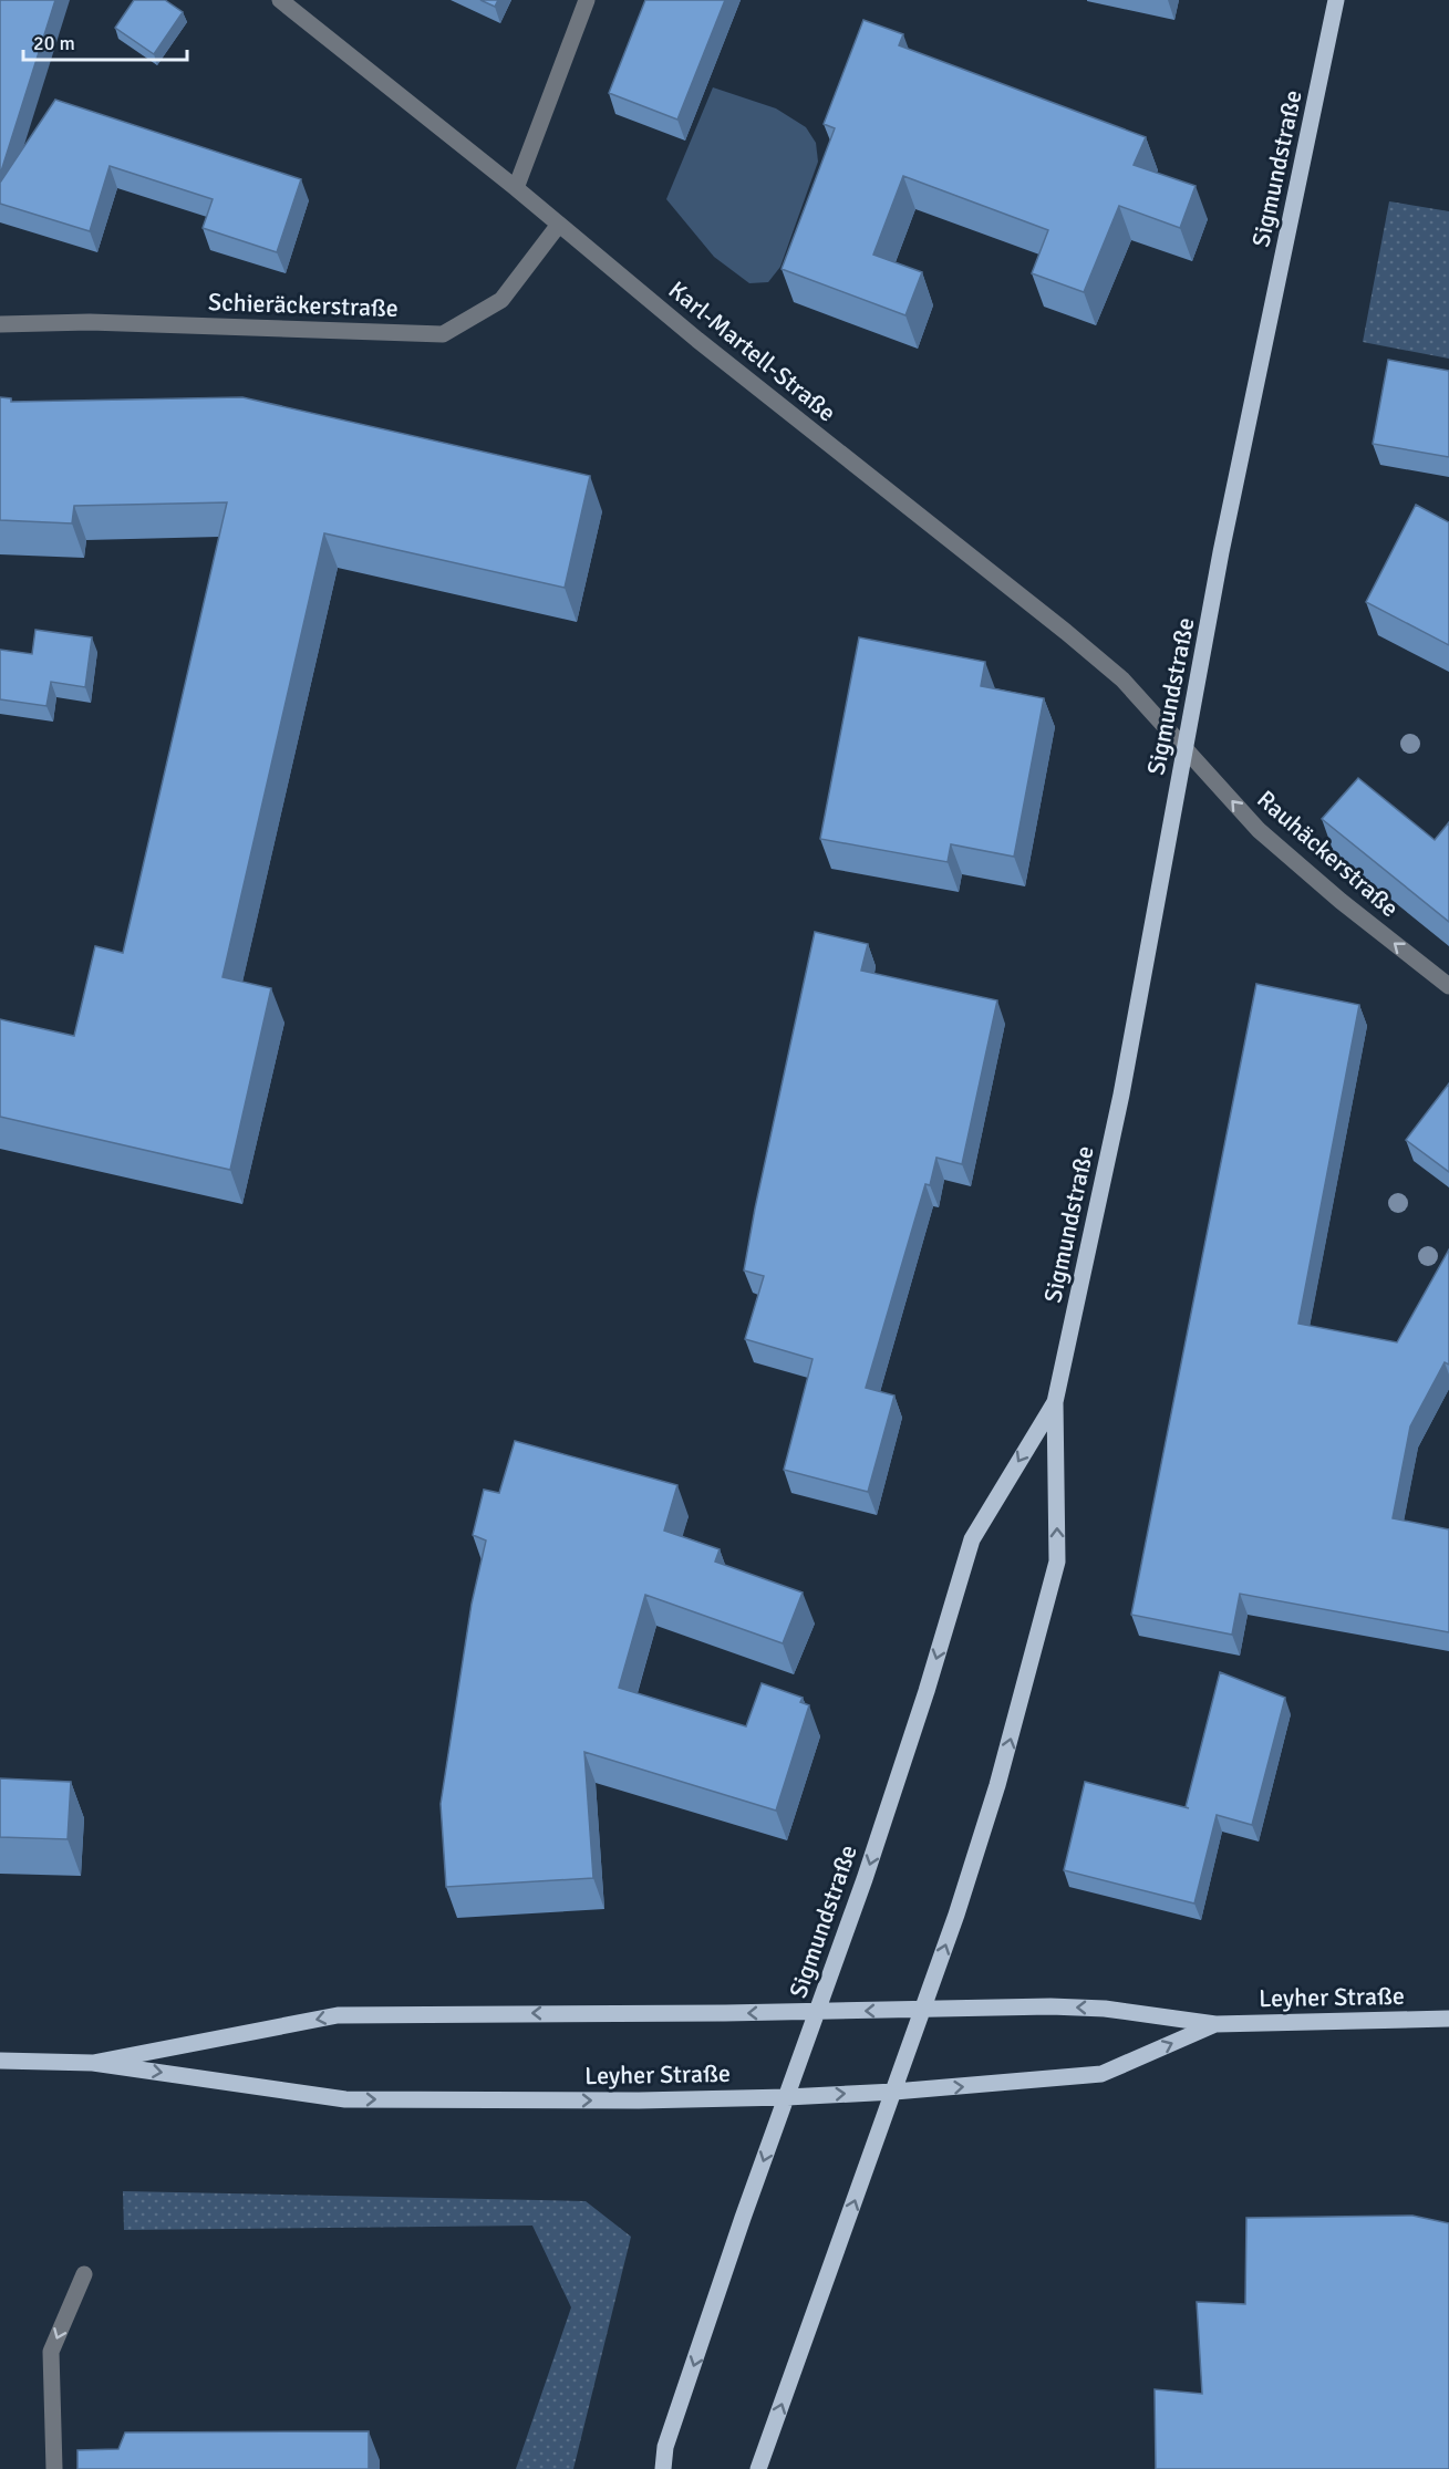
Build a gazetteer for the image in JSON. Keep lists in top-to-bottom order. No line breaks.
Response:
{"streets":{"main road":["Sigmundstraße","Leyher Straße"],"street":["Schieräckerstraße","Karl-Martell-Straße","Rauhäckerstraße"]},"crossings":[["Sigmundstraße","Karl-Martell-Straße"],["Sigmundstraße","Rauhäckerstraße"],["Sigmundstraße","Leyher Straße"],["Schieräckerstraße","Karl-Martell-Straße"],["Karl-Martell-Straße","Rauhäckerstraße"]],"one_way":["Rauhäckerstraße"],"scale_bar":"20 m"}
